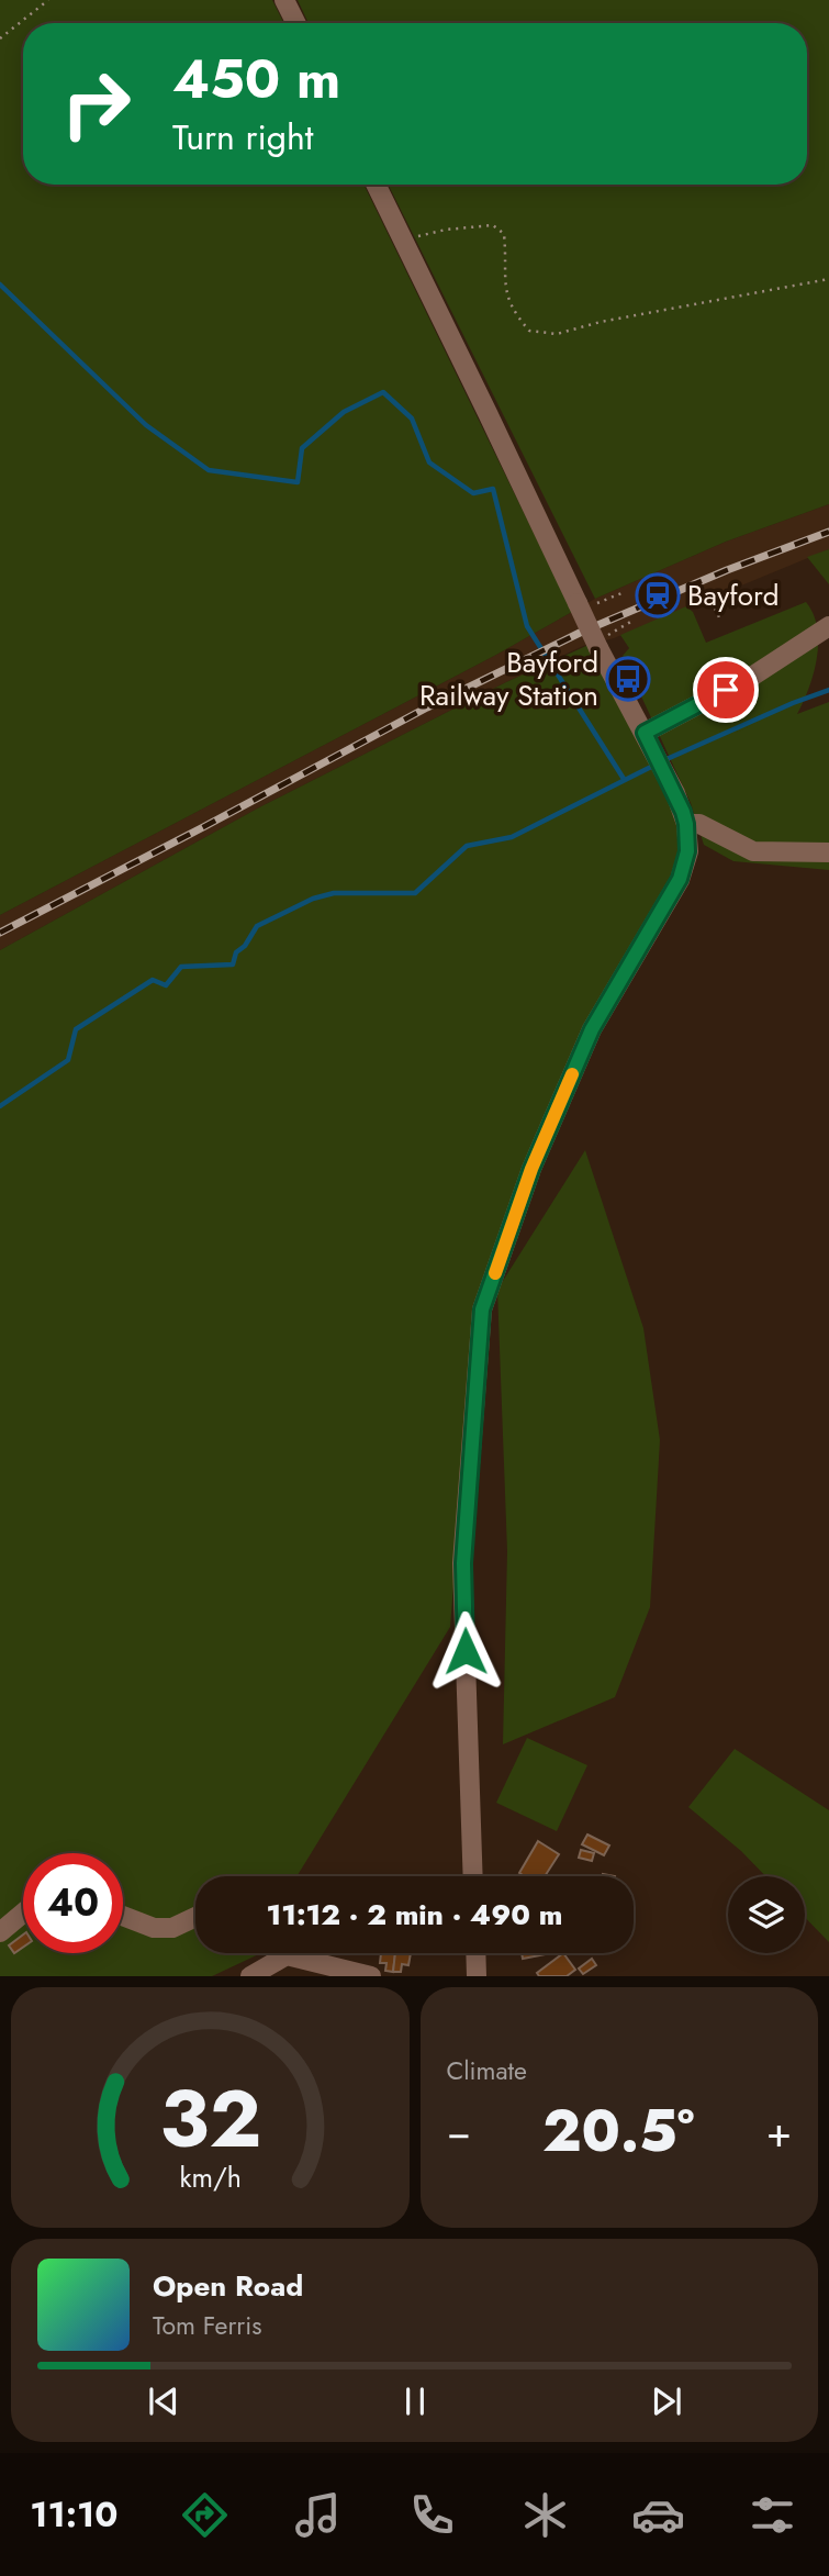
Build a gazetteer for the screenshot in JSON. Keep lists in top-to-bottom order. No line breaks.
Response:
{"places":{"station":["Bayford"],"bus stop":["Bayford Railway Station"]},"page":{"turn":["450 m","Turn right"],"limit":"40","trip":"11:12 · 2 min · 490 m","tile":"Climate","heat":["−","20.5°","+"],"song":["Open Road","Tom Ferris"],"tabs":"11:10","gauge":["32","km/h"]}}
